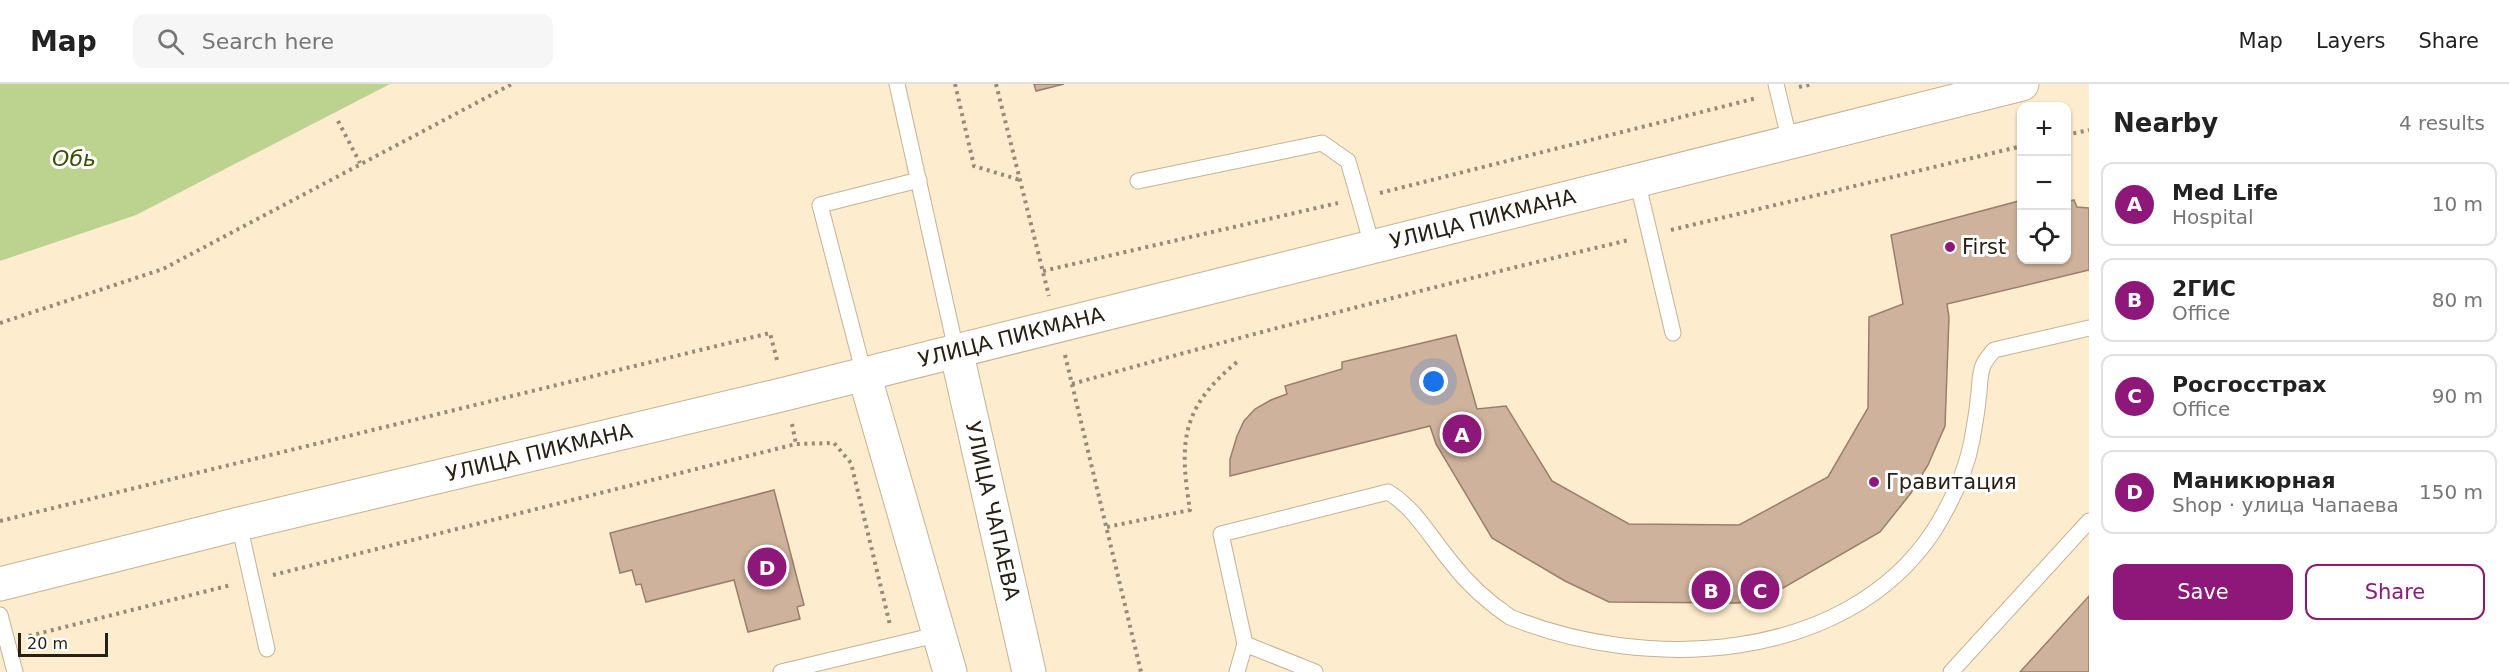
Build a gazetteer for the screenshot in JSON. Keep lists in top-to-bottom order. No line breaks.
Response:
{"streets":{"street":["УЛИЦА ПИКМАНА","УЛИЦА ЧАПАЕВА"]},"crossings":[["УЛИЦА ПИКМАНА","УЛИЦА ЧАПАЕВА"]],"water":["Обь"],"places":["First","Гравитация"],"scale_bar":"20 m","page":{"header":"Map","search":"Search here","nav":["Map","Layers","Share"],"heading":["Nearby","4 results"],"map_buttons":["+","−"],"list":[{"mark":"A","name":"Med Life","note":"Hospital","value":"10 m"},{"mark":"B","name":"2ГИС","note":"Office","value":"80 m"},{"mark":"C","name":"Росгосстрах","note":"Office","value":"90 m"},{"mark":"D","name":"Маникюрная","note":"Shop · улица Чапаева","value":"150 m"}],"pins":["A","D","B","C"],"buttons":["Save","Share"],"scale":"20 m"}}
